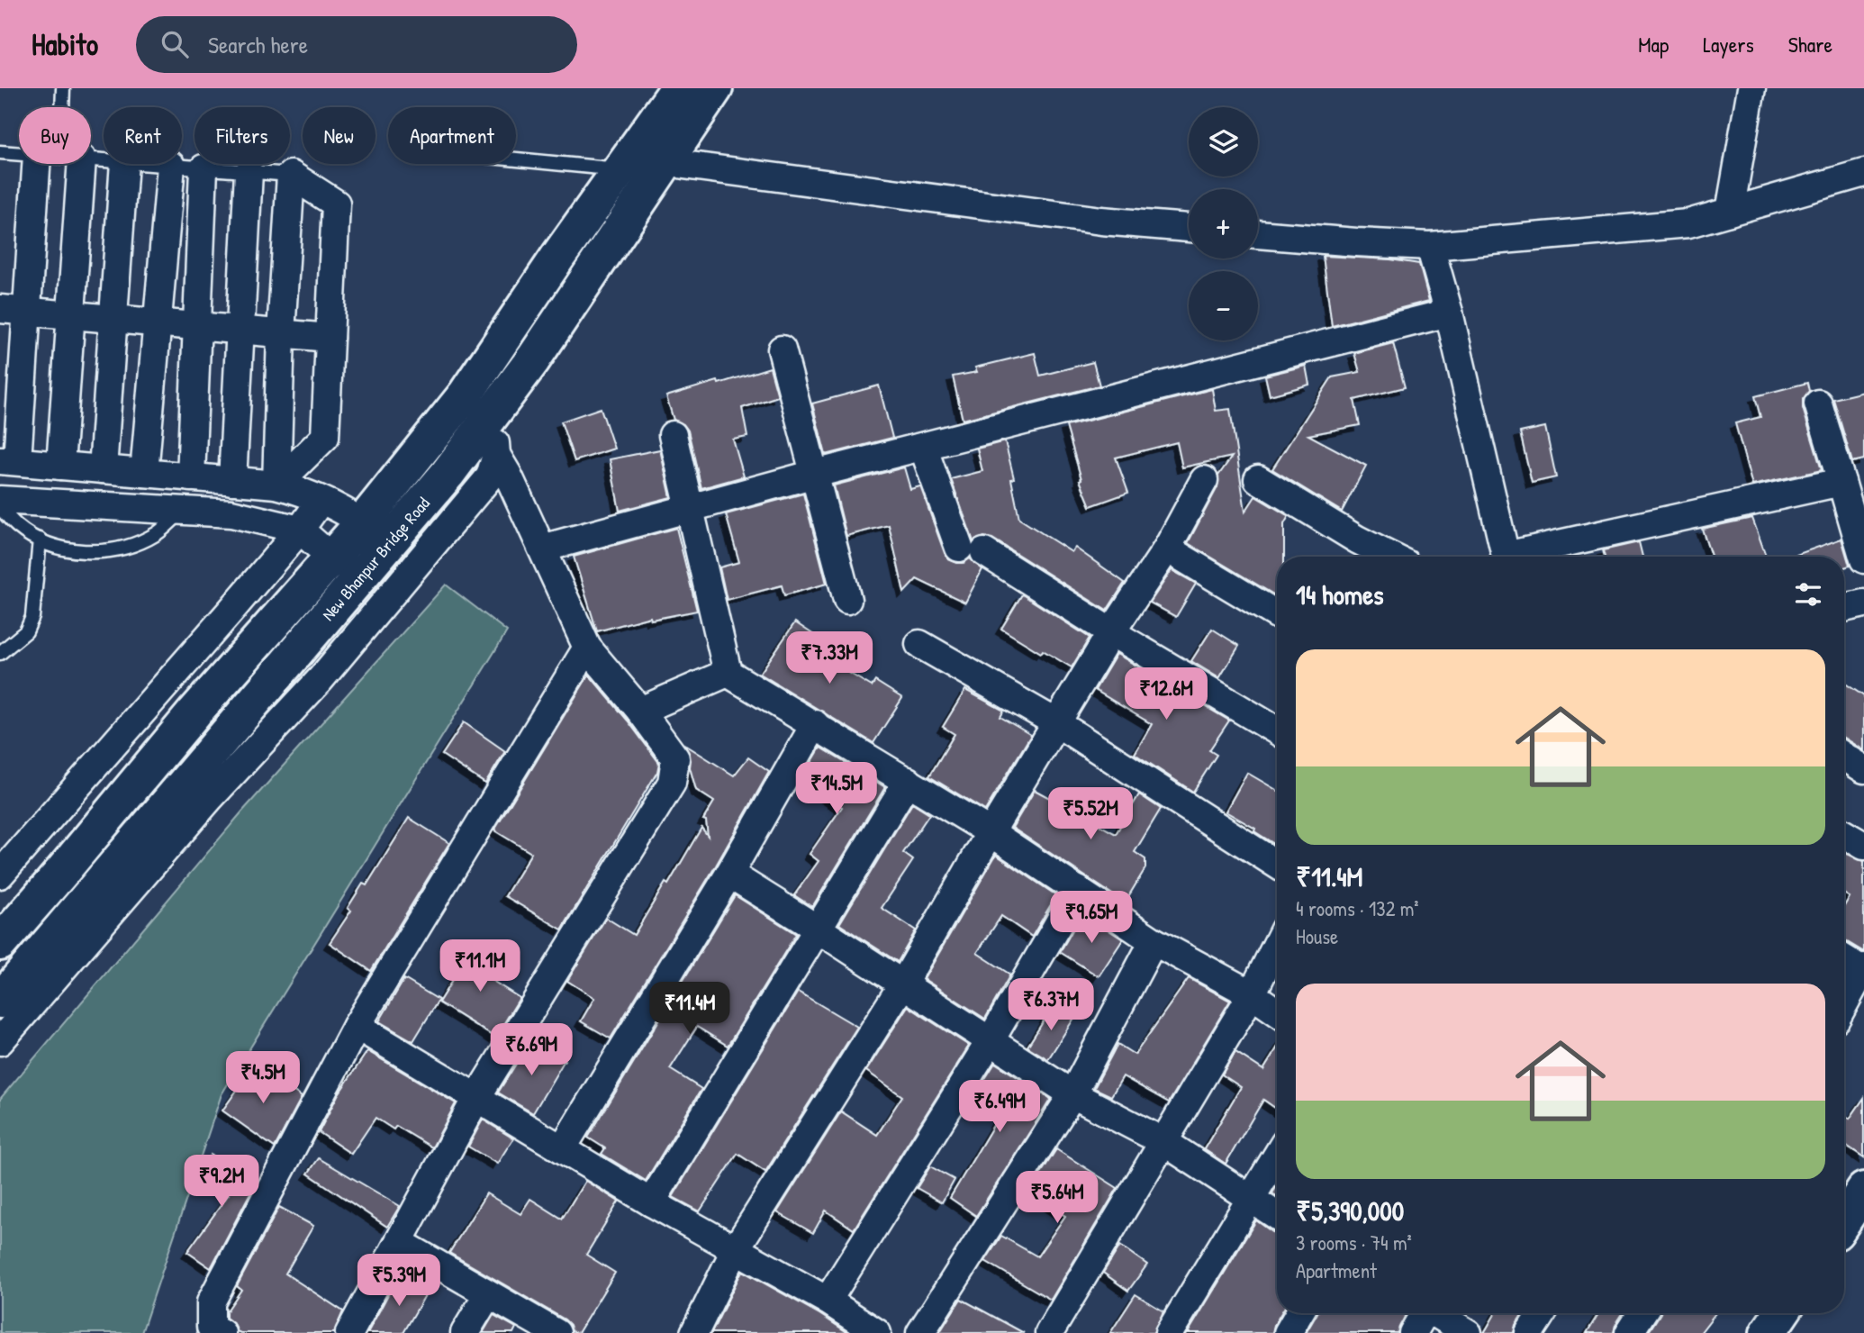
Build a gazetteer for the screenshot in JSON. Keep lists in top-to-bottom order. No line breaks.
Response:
{"streets":{"street":["New Bhanpur Bridge Road"]},"page":{"header":"Habito","search":"Search here","nav":["Map","Layers","Share"],"map_buttons":["+","−"],"chip":["Buy","Rent","Filters","New","Apartment"],"heading":"14 homes","price":["₹7.33M","₹12.6M","₹14.5M","₹5.52M","₹9.65M","₹11.1M","₹6.37M","₹11.4M","₹6.69M","₹4.5M","₹6.49M","₹9.2M","₹5.64M","₹5.39M"],"list":[{"name":"₹11.4M","note":"4 rooms · 132 m² · House"},{"name":"₹5,390,000","note":"3 rooms · 74 m² · Apartment"}]}}
